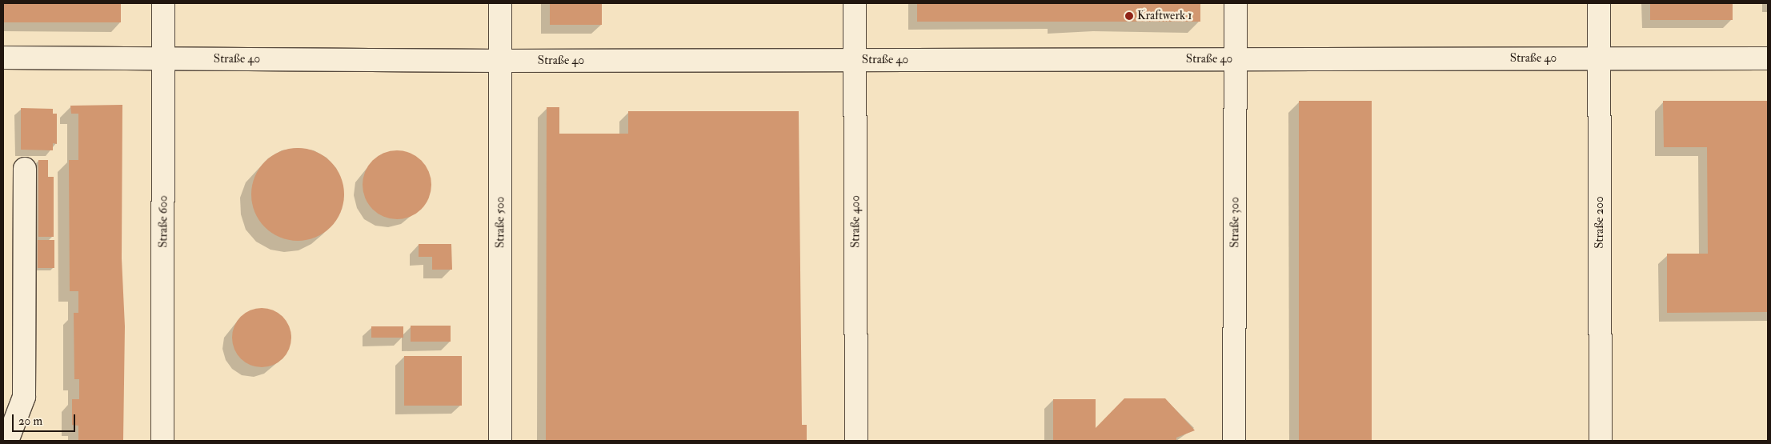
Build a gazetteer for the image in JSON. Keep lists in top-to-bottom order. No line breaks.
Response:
{"streets":{"street":["Straße 40","Straße 600","Straße 400","Straße 500","Straße 300","Straße 200"]},"crossings":[["Straße 40","Straße 600"],["Straße 40","Straße 400"],["Straße 40","Straße 500"],["Straße 40","Straße 300"],["Straße 40","Straße 200"]],"places":["Kraftwerk 1"],"scale_bar":"20 m"}
